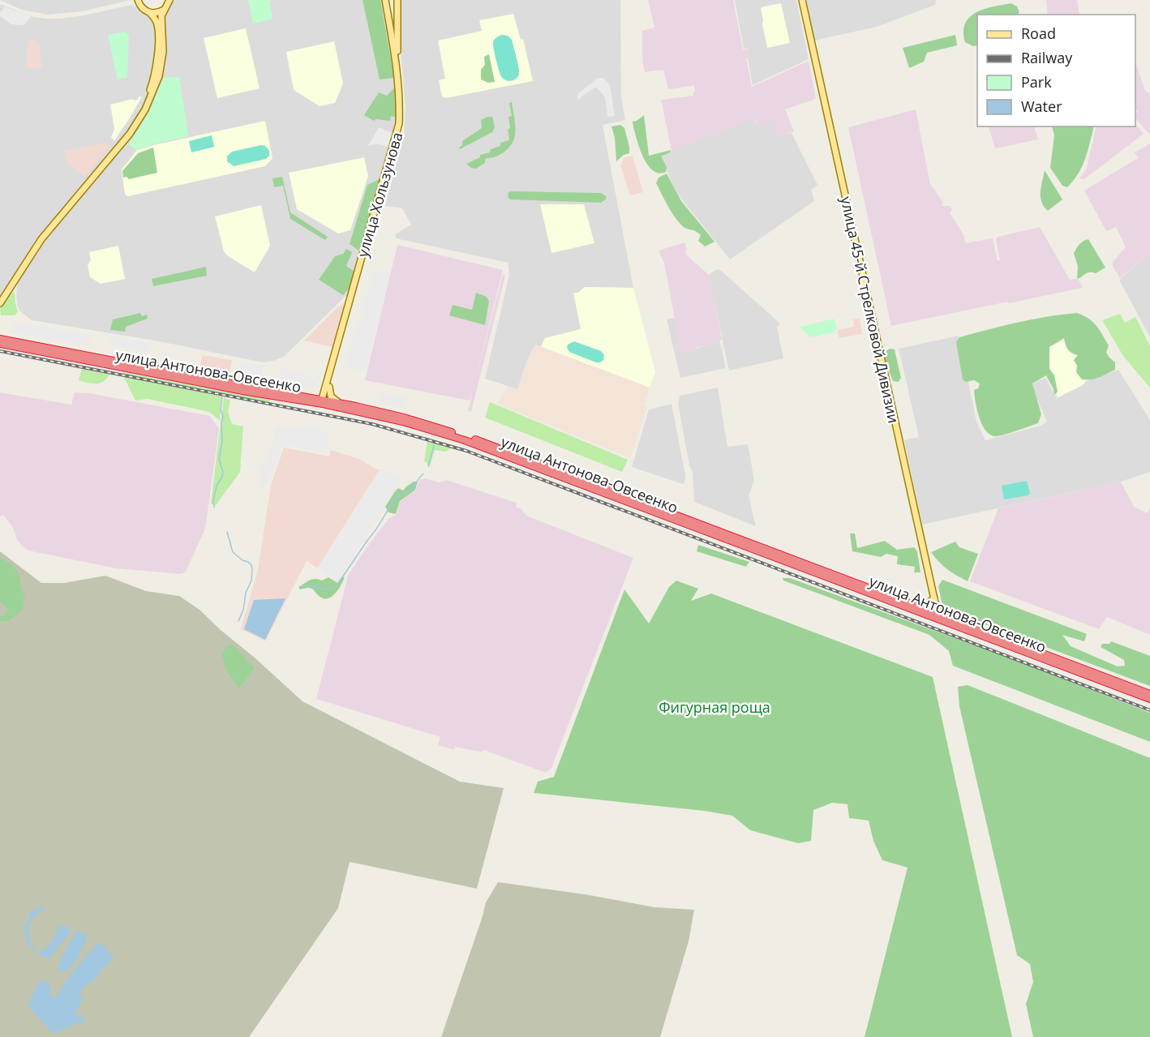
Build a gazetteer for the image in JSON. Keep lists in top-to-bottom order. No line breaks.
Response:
{"streets":{"highway":["улица Антонова-Овсеенко"],"main road":["улица Хользунова","улица 45-й Стрелковой Дивизии"]},"crossings":[["улица Хользунова","улица Антонова-Овсеенко"],["улица 45-й Стрелковой Дивизии","улица Антонова-Овсеенко"]],"parks":["Фигурная роща"],"legend":["Road","Railway","Park","Water"]}
